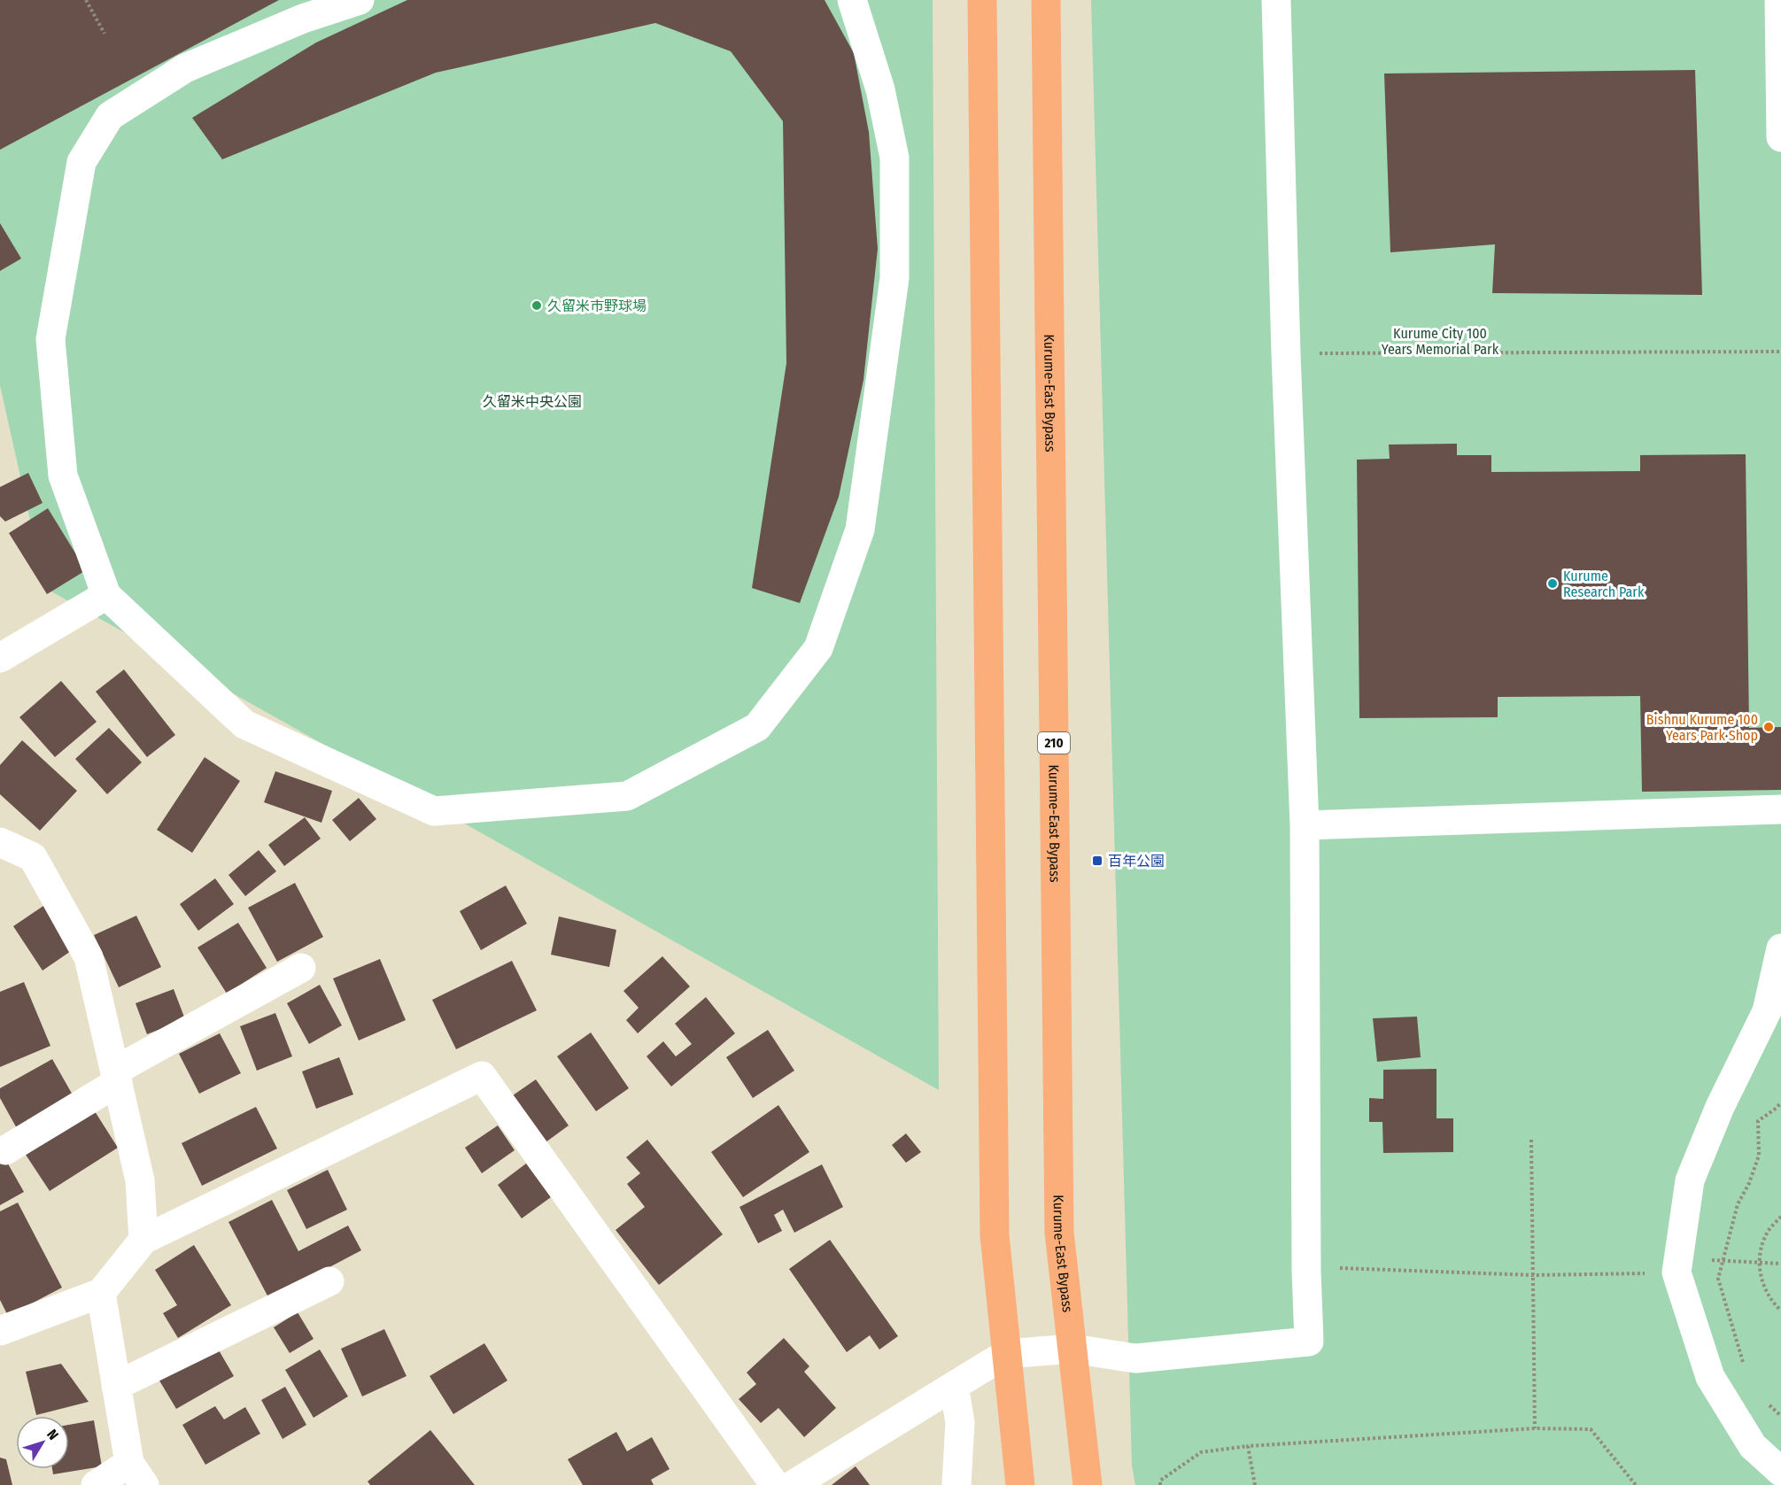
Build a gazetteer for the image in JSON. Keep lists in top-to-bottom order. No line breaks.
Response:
{"streets":{"highway":["Kurume-East Bypass","210"]},"parks":["Kurume City 100 Years Memorial Park","久留米中央公園"],"places":{"other":["久留米市野球場","Kurume Research Park","Bishnu Kurume 100 Years Park Shop"],"transit":["百年公園"]},"north":"top right"}
